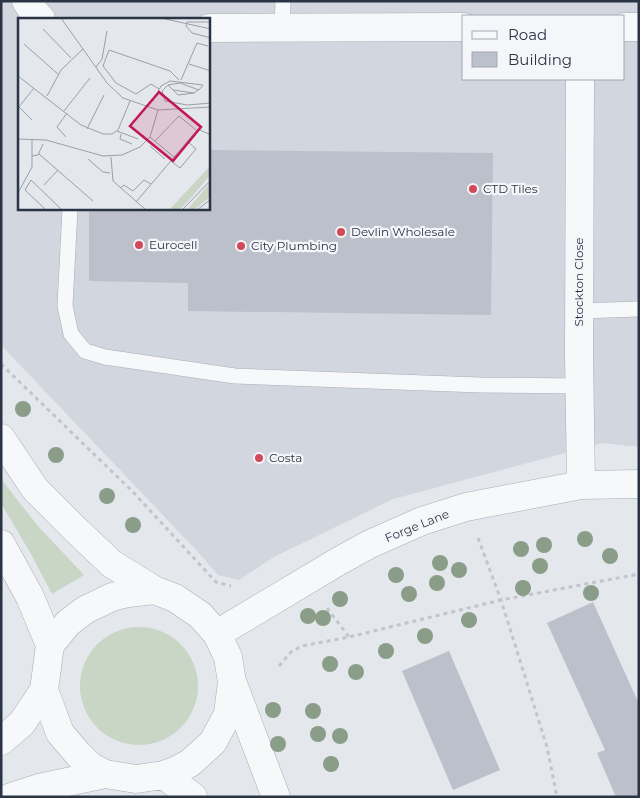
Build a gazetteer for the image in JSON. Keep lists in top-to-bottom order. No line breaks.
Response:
{"streets":{"street":["Stockton Close","Forge Lane"]},"crossings":[["Stockton Close","Forge Lane"]],"places":["CTD Tiles","Devlin Wholesale","Eurocell","City Plumbing","Costa"],"legend":["Road","Building"]}
